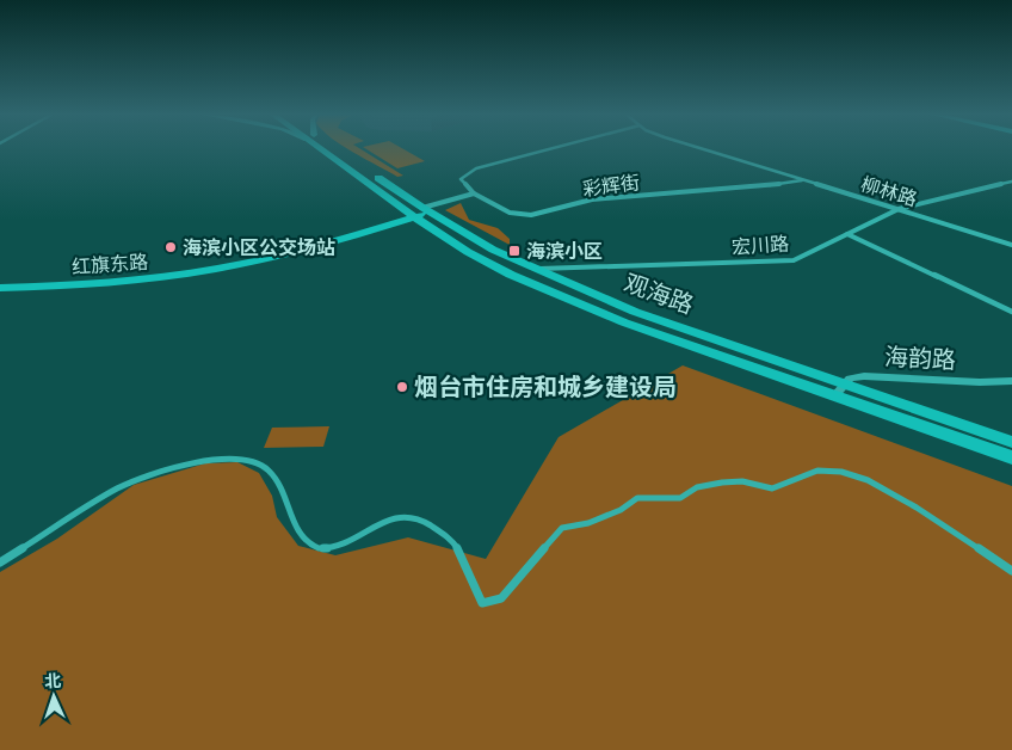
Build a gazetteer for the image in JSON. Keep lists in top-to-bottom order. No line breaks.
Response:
{"streets":{"main road":["红旗东路","观海路"],"street":["彩辉街","柳林路","宏川路","海韵路"]},"crossings":[["彩辉街","柳林路"],["柳林路","宏川路"],["宏川路","观海路"],["红旗东路","观海路"],["观海路","海韵路"]],"places":{"other":["海滨小区公交场站","烟台市住房和城乡建设局"],"transit":["海滨小区"]},"north":"top"}
